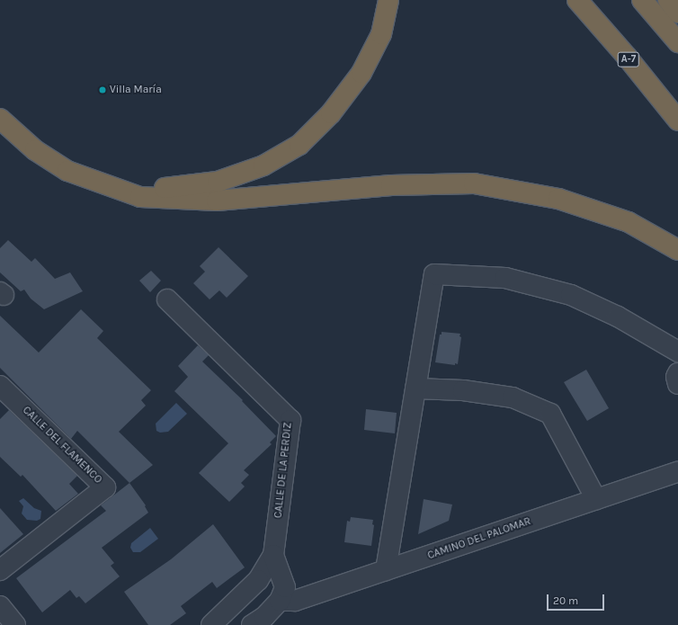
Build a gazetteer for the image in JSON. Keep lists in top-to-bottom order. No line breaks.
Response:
{"streets":{"highway":["A-7"],"street":["CALLE DEL FLAMENCO","CALLE DE LA PERDIZ","CAMINO DEL PALOMAR"]},"places":["Villa María"],"scale_bar":"20 m"}
